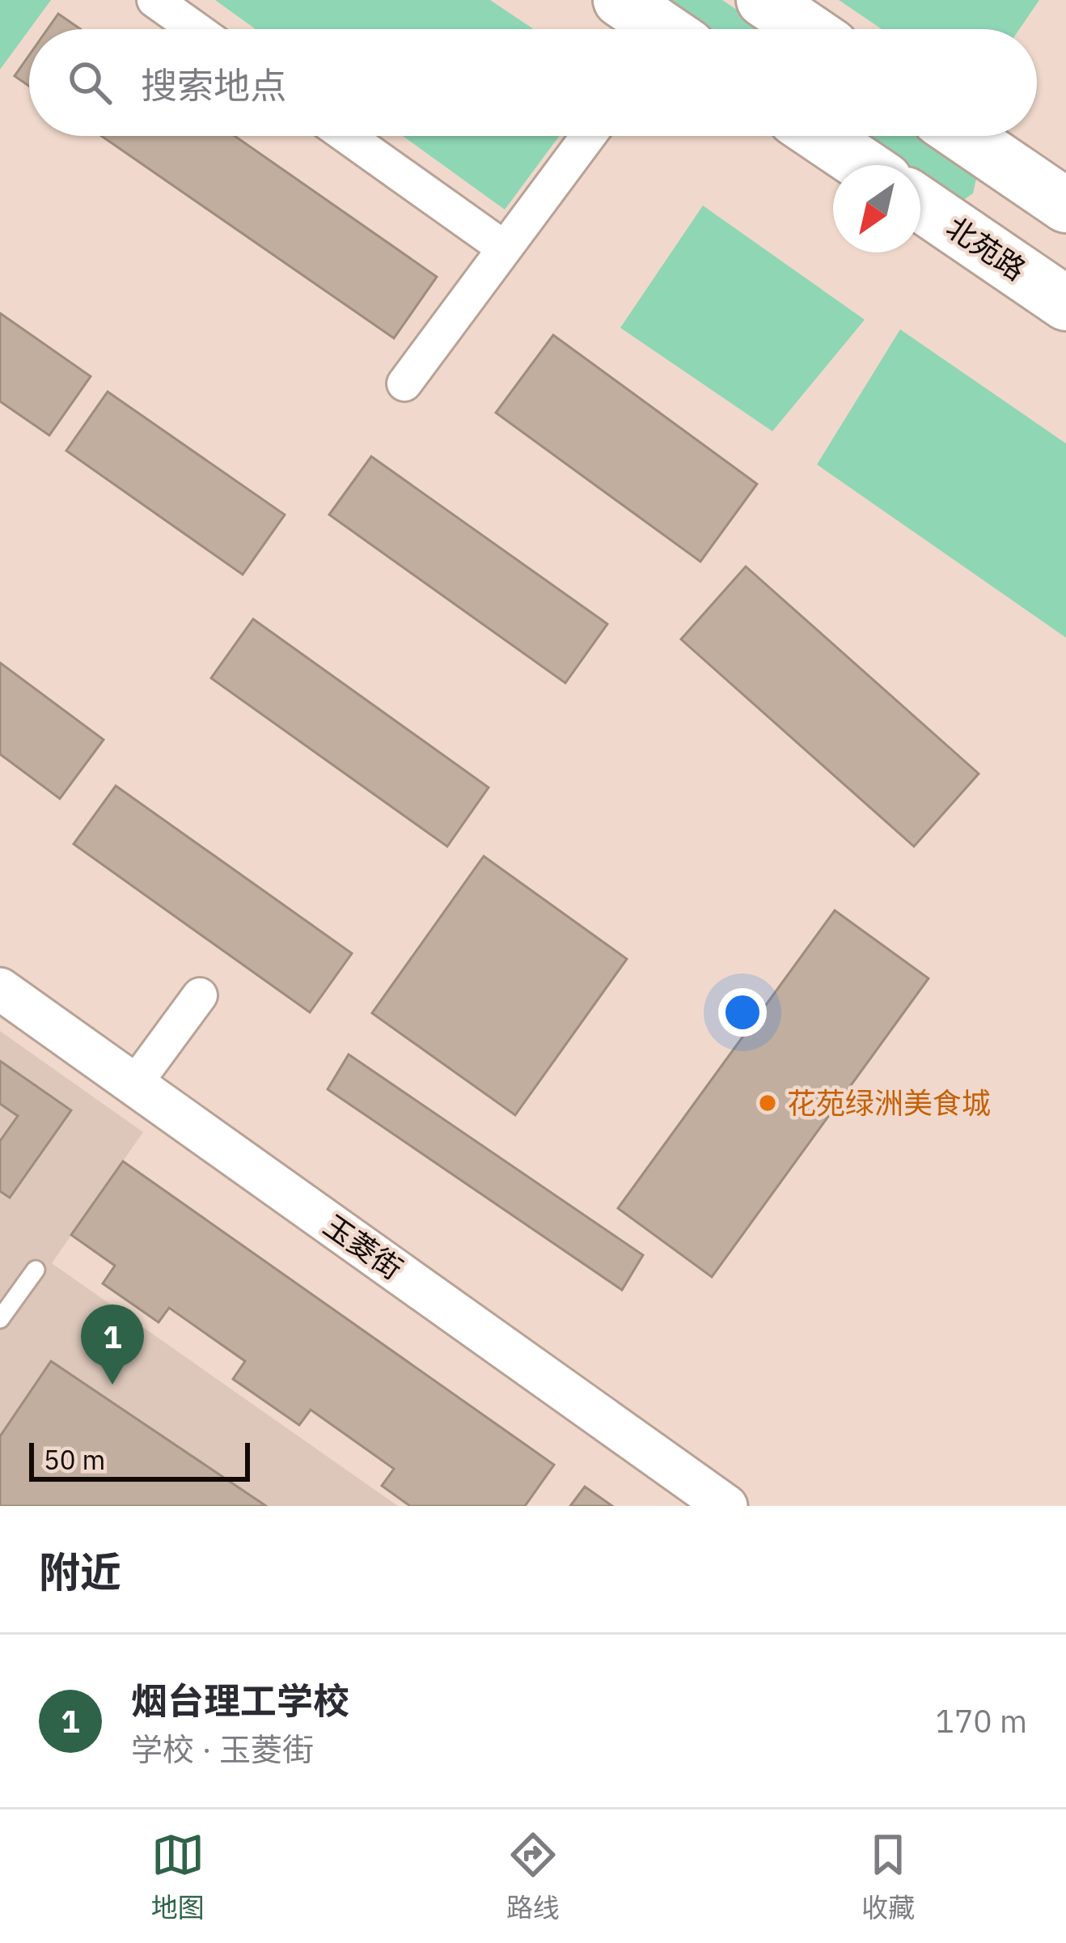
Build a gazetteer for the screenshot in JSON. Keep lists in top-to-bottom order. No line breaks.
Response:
{"streets":{"main road":["北苑路"],"street":["玉菱街"]},"places":["花苑绿洲美食城"],"scale_bar":"50 m","north":"bottom left","page":{"search":"搜索地点","pins":"1","scale":"50 m","heading":"附近","list":[{"mark":"1","name":"烟台理工学校","note":"学校 · 玉菱街","value":"170 m"}],"nav":["地图","路线","收藏"]}}
